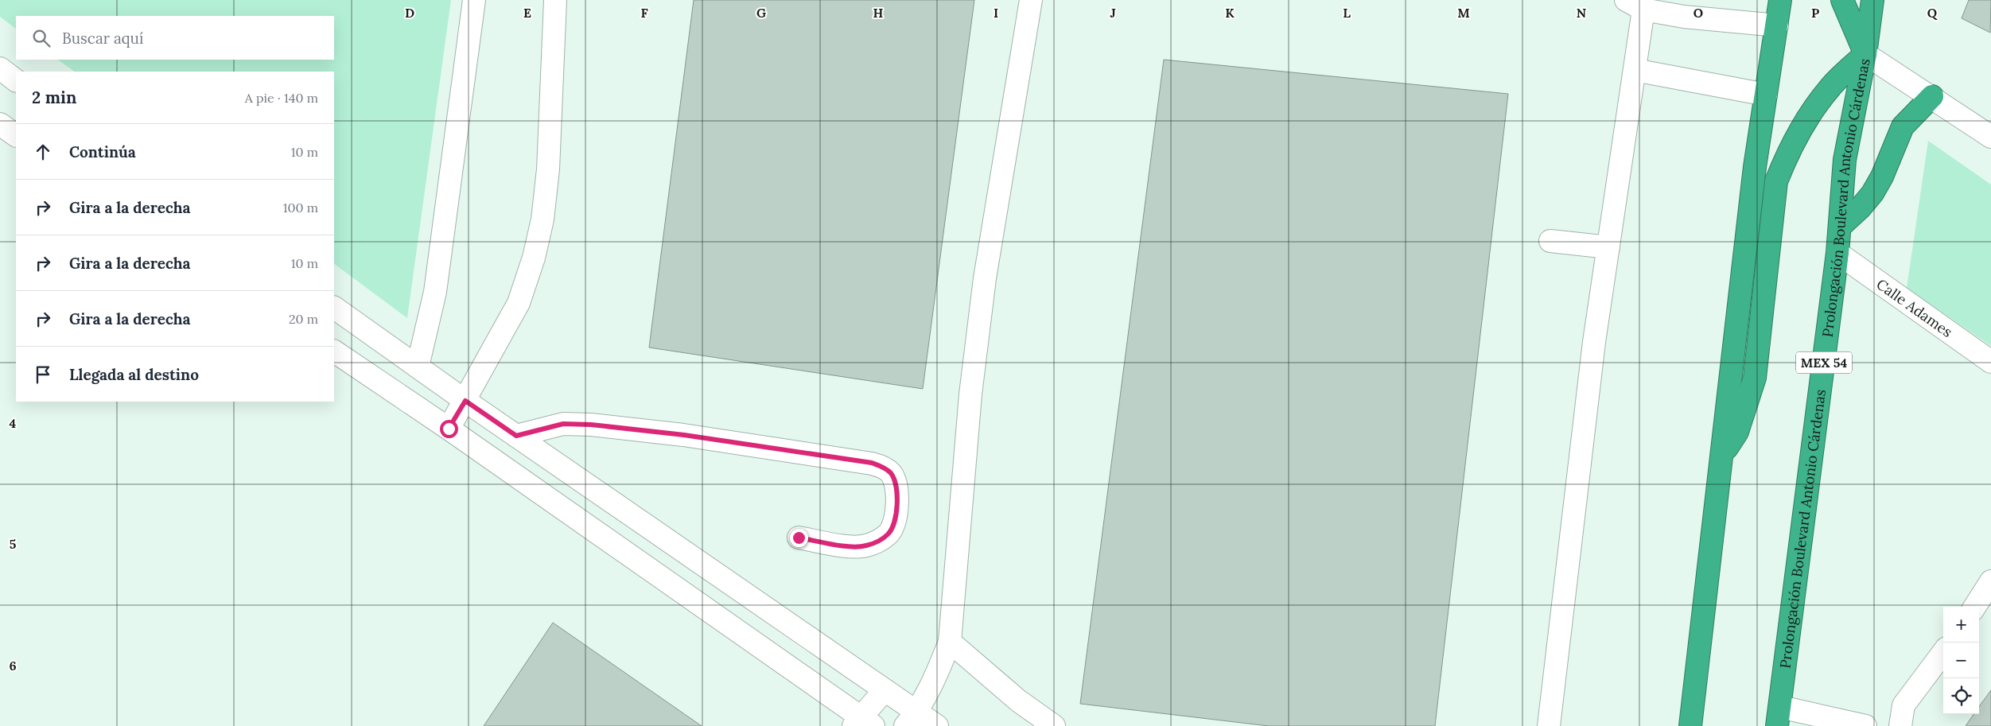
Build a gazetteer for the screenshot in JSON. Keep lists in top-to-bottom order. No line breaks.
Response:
{"streets":{"highway":["Prolongación Boulevard Antonio Cárdenas","MEX 54"],"street":["Calle Adames"]},"crossings":[["Prolongación Boulevard Antonio Cárdenas","Calle Adames"]],"page":{"search":"Buscar aquí","heading":["2 min","A pie · 140 m"],"list":[["Continúa","10 m"],["Gira a la derecha","100 m"],["Gira a la derecha","10 m"],["Gira a la derecha","20 m"],"Llegada al destino"],"map_buttons":["+","−"]},"grid":{"columns":["D","E","F","G","H","I","J","K","L","M","N","O","P","Q"],"rows":["4","5","6"]}}
